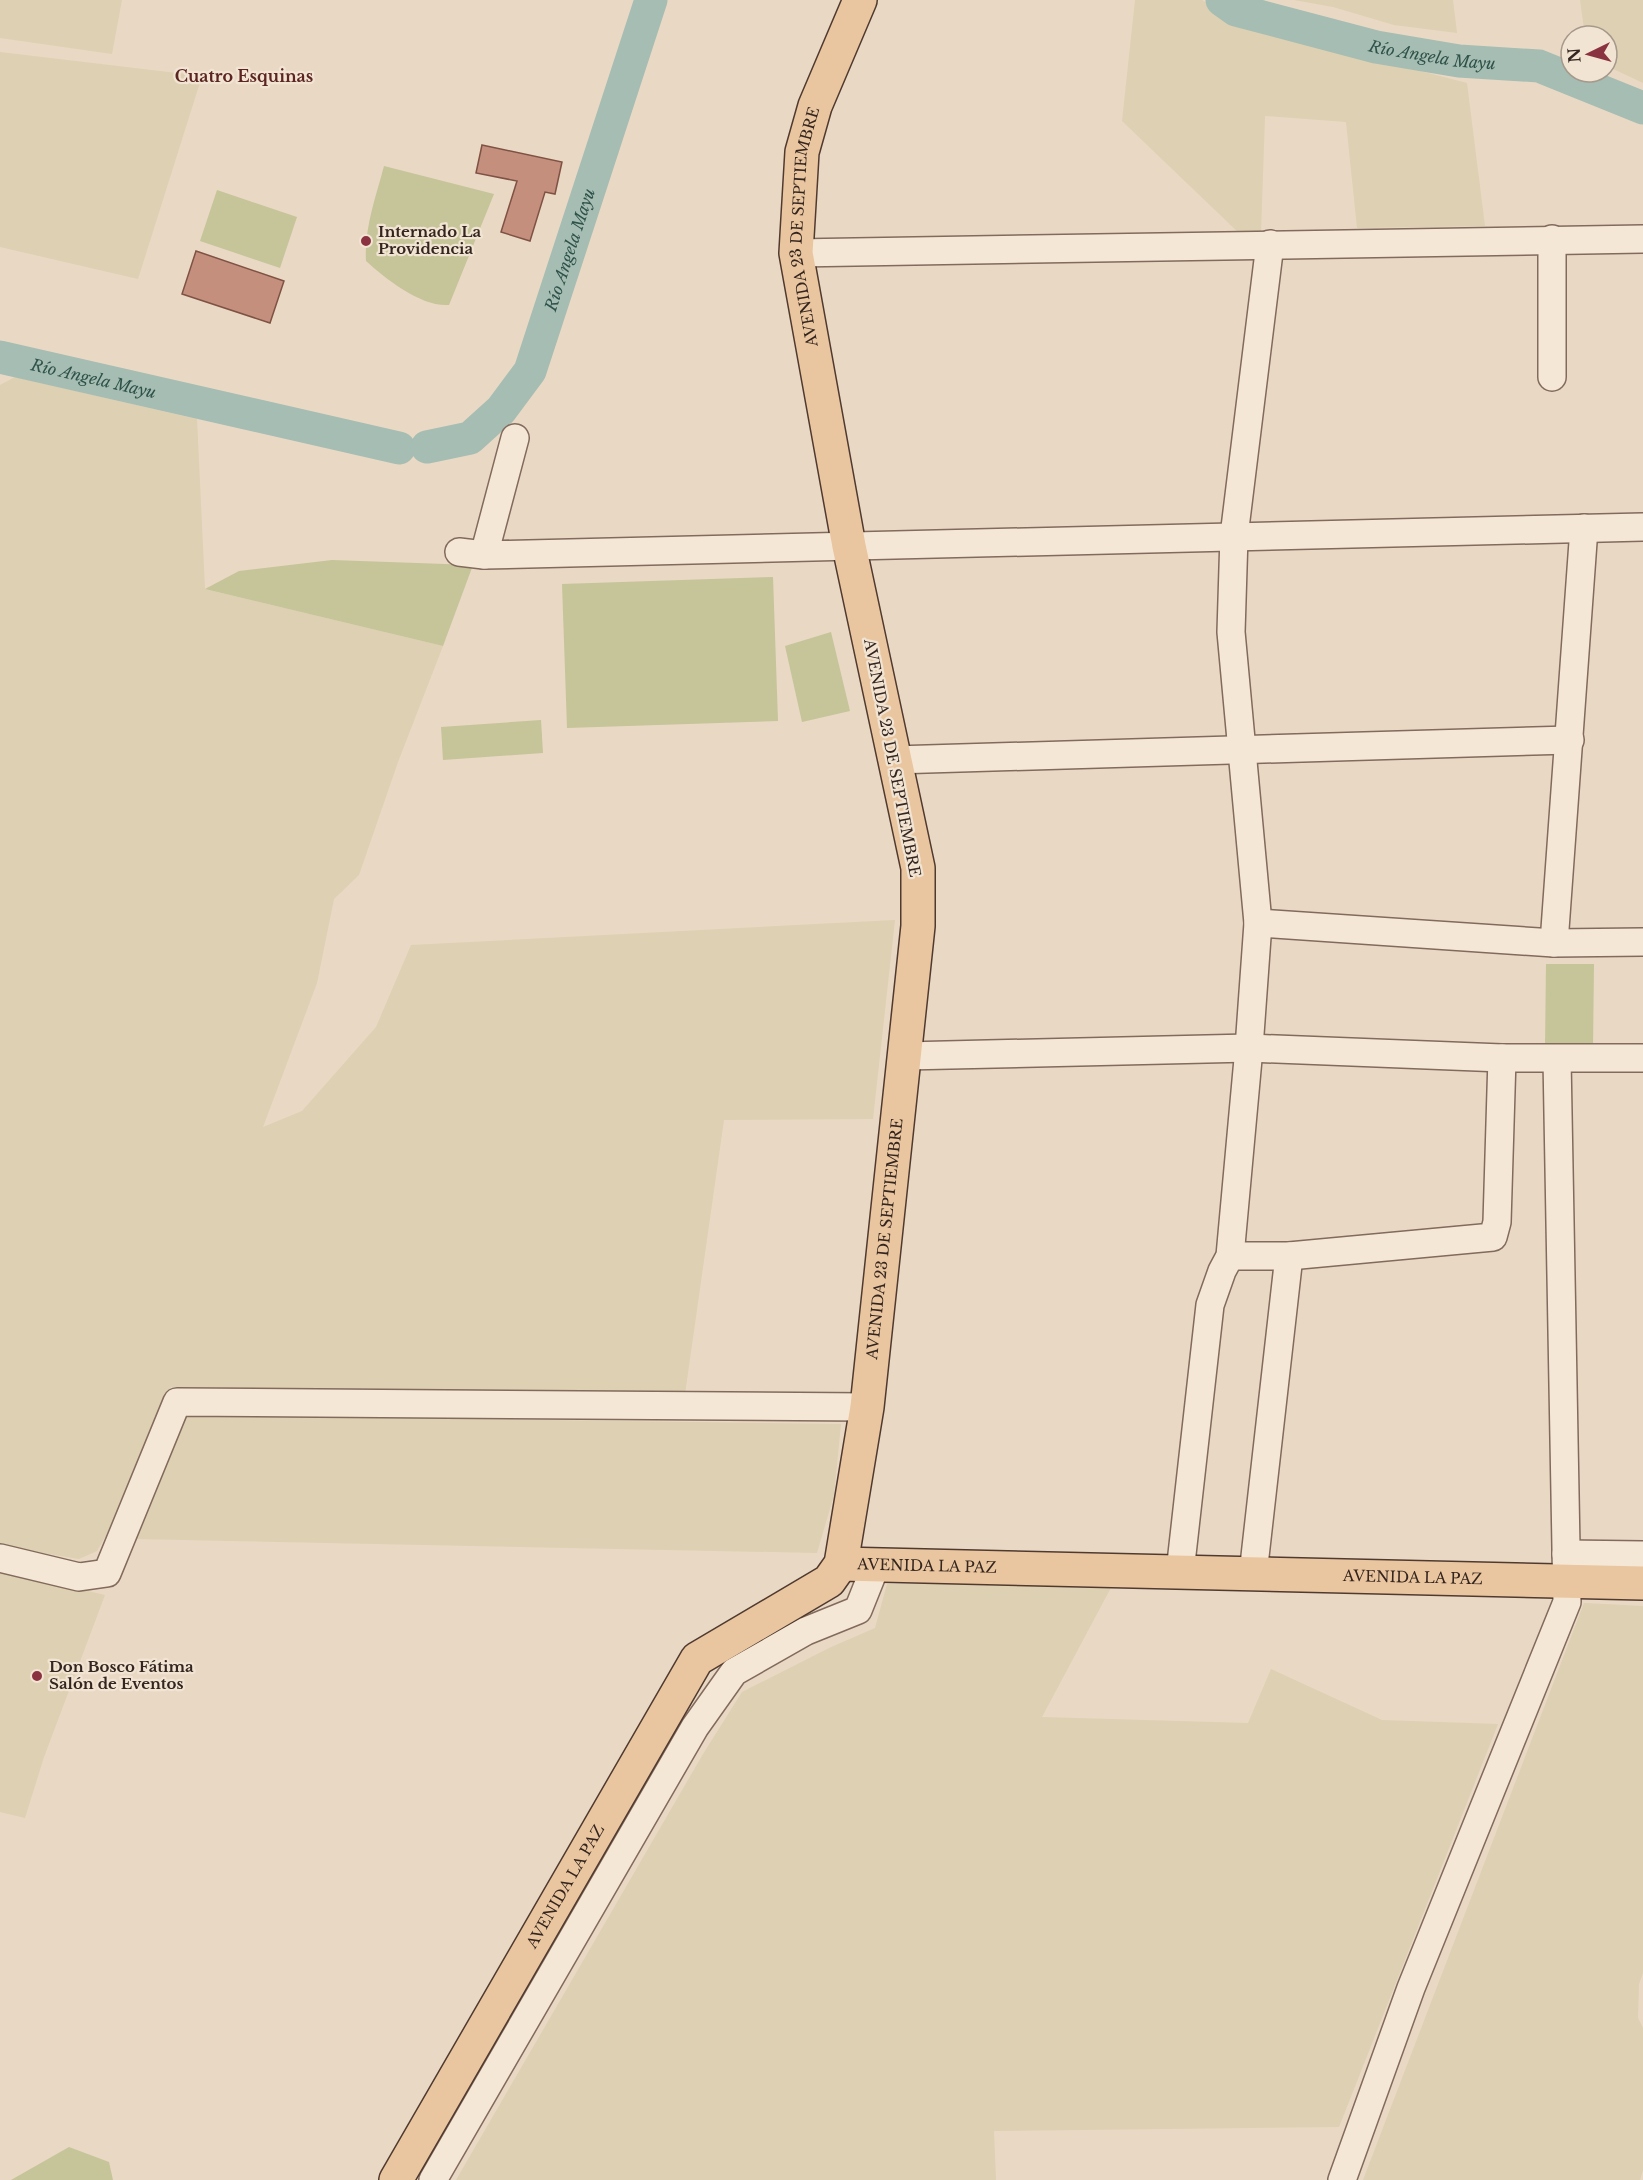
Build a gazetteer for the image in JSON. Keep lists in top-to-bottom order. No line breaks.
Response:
{"streets":{"main road":["AVENIDA 23 DE SEPTIEMBRE","AVENIDA LA PAZ"]},"crossings":[["AVENIDA 23 DE SEPTIEMBRE","AVENIDA LA PAZ"]],"districts":["Cuatro Esquinas"],"water":["Río Angela Mayu"],"places":["Internado La Providencia","Don Bosco Fátima Salón de Eventos"],"north":"left"}
